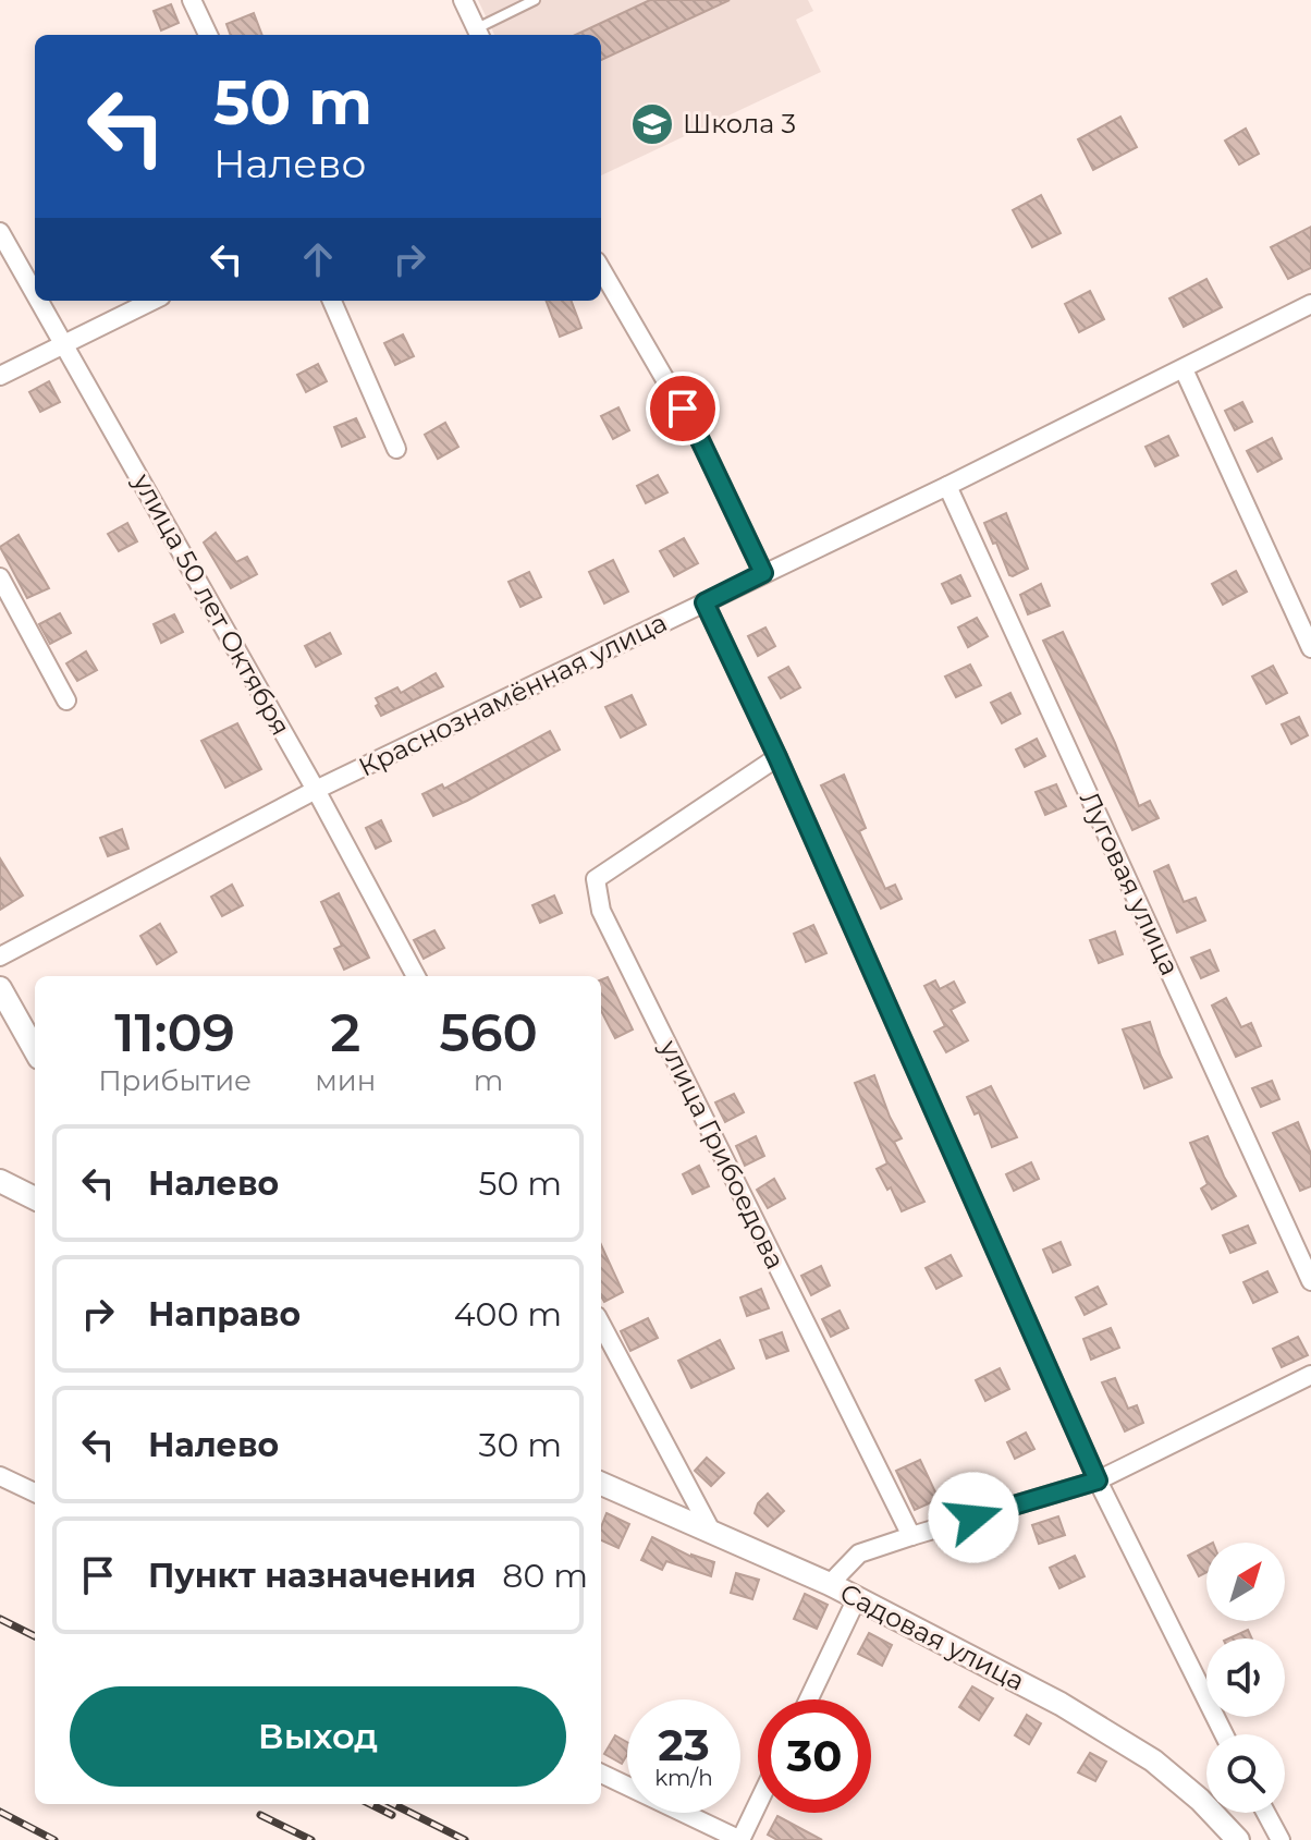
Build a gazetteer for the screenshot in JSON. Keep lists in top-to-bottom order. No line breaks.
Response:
{"streets":{"street":["улица 50 лет Октября","Краснознамённая улица","Луговая улица","улица Грибоедова","Садовая улица"]},"crossings":[["улица 50 лет Октября","Краснознамённая улица"],["Краснознамённая улица","Луговая улица"]],"places":{"school or university":["Школа 3"]},"north":"top right","page":{"turn":["50 m","Налево"],"eta":["11:09","Прибытие","2","мин","560","m"],"list":[{"name":"Налево","value":"50 m"},{"name":"Направо","value":"400 m"},{"name":"Налево","value":"30 m"},{"name":"Пункт назначения","value":"80 m"}],"buttons":"Выход","speed":"23 km/h","limit":"30"}}
